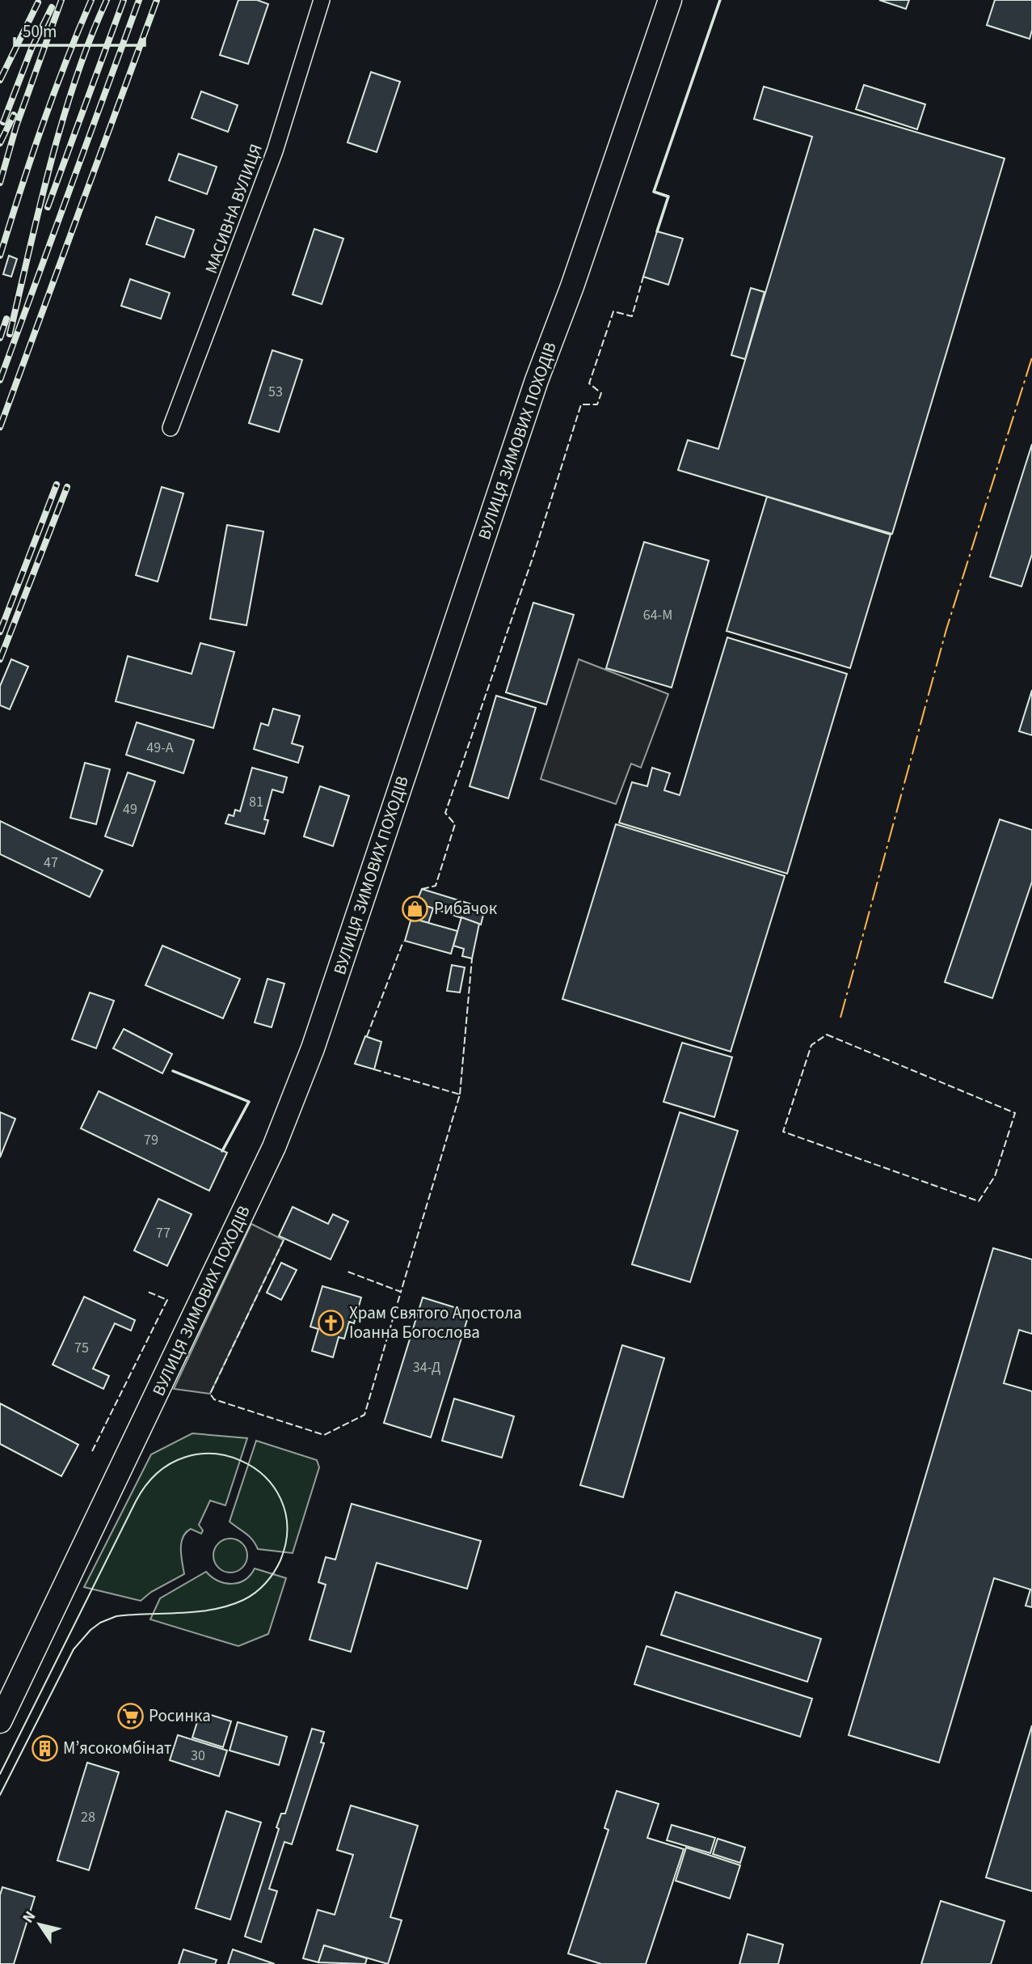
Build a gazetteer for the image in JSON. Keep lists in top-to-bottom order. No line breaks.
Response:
{"streets":{"main road":["ВУЛИЦЯ ЗИМОВИХ ПОХОДІВ"],"street":["МАСИВНА ВУЛИЦЯ"]},"places":{"shop":["Рибачок"],"church":["Храм Святого Апостола Іоанна Богослова"],"supermarket":["Росинка"],"building":["М’ясокомбінат"]},"house_numbers":["53","64-М","49-А","81","49","47","79","77","75","34-Д","30","28"],"scale_bar":"50 m","north":"top left"}
